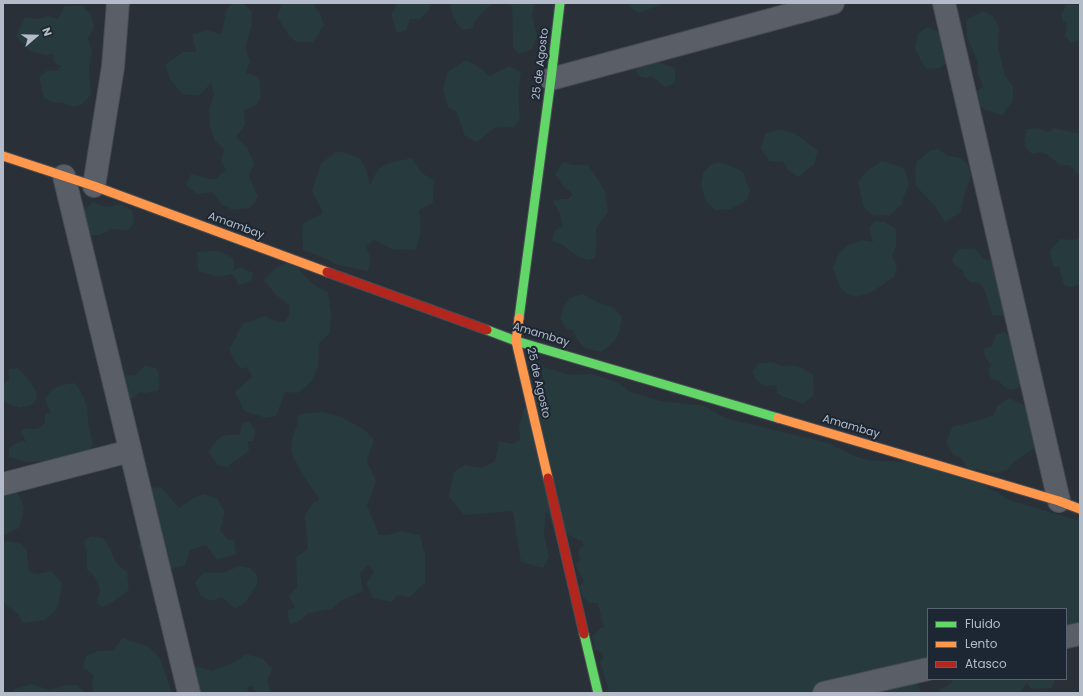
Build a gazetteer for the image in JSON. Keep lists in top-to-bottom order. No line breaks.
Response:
{"streets":{"street":["25 de Agosto","Amambay"]},"crossings":[["25 de Agosto","Amambay"]],"legend":["Fluido","Lento","Atasco"],"north":"right"}
